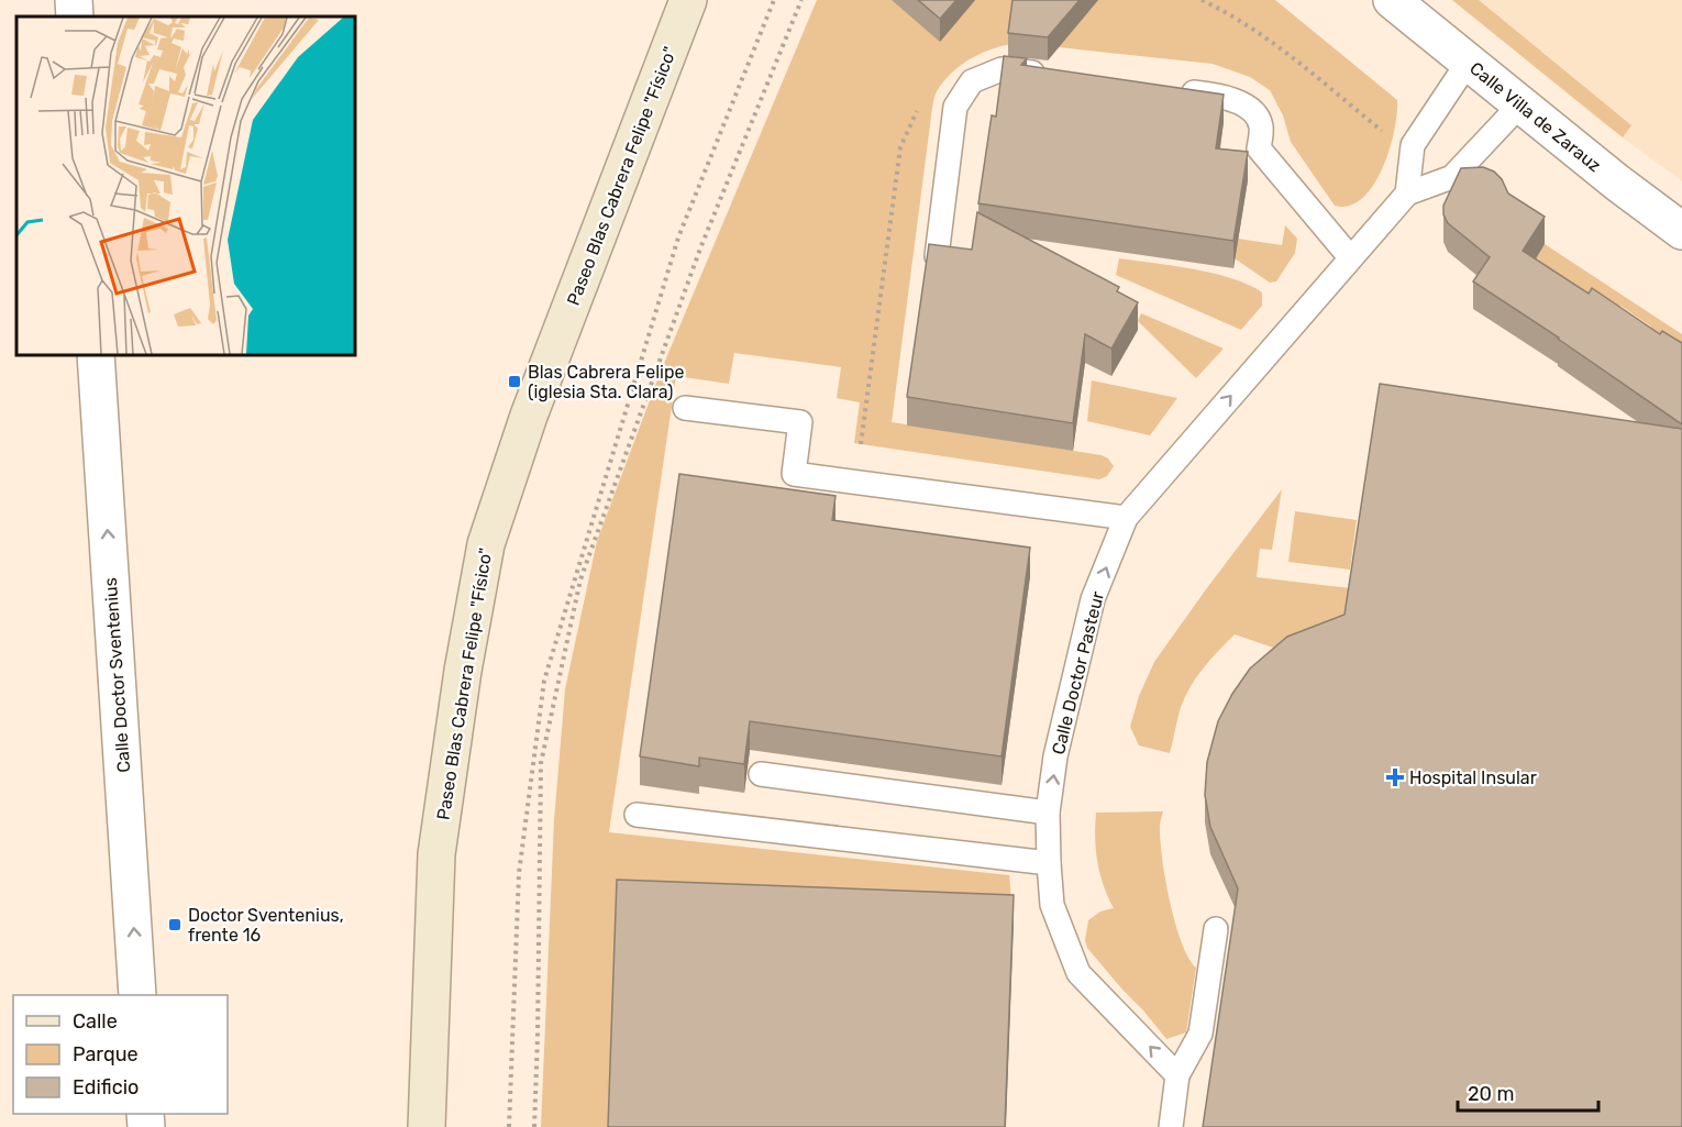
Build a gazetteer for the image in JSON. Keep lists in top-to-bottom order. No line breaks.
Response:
{"streets":{"street":["Calle Villa de Zarauz","Paseo Blas Cabrera Felipe \"Físico\"","Calle Doctor Sventenius"],"lane":["Calle Doctor Pasteur"]},"one_way":["Calle Doctor Pasteur","Calle Doctor Sventenius"],"places":{"transit":["Blas Cabrera Felipe (iglesia Sta. Clara)","Doctor Sventenius, frente 16"],"health":["Hospital Insular"]},"legend":["Calle","Parque","Edificio"],"scale_bar":"20 m"}
